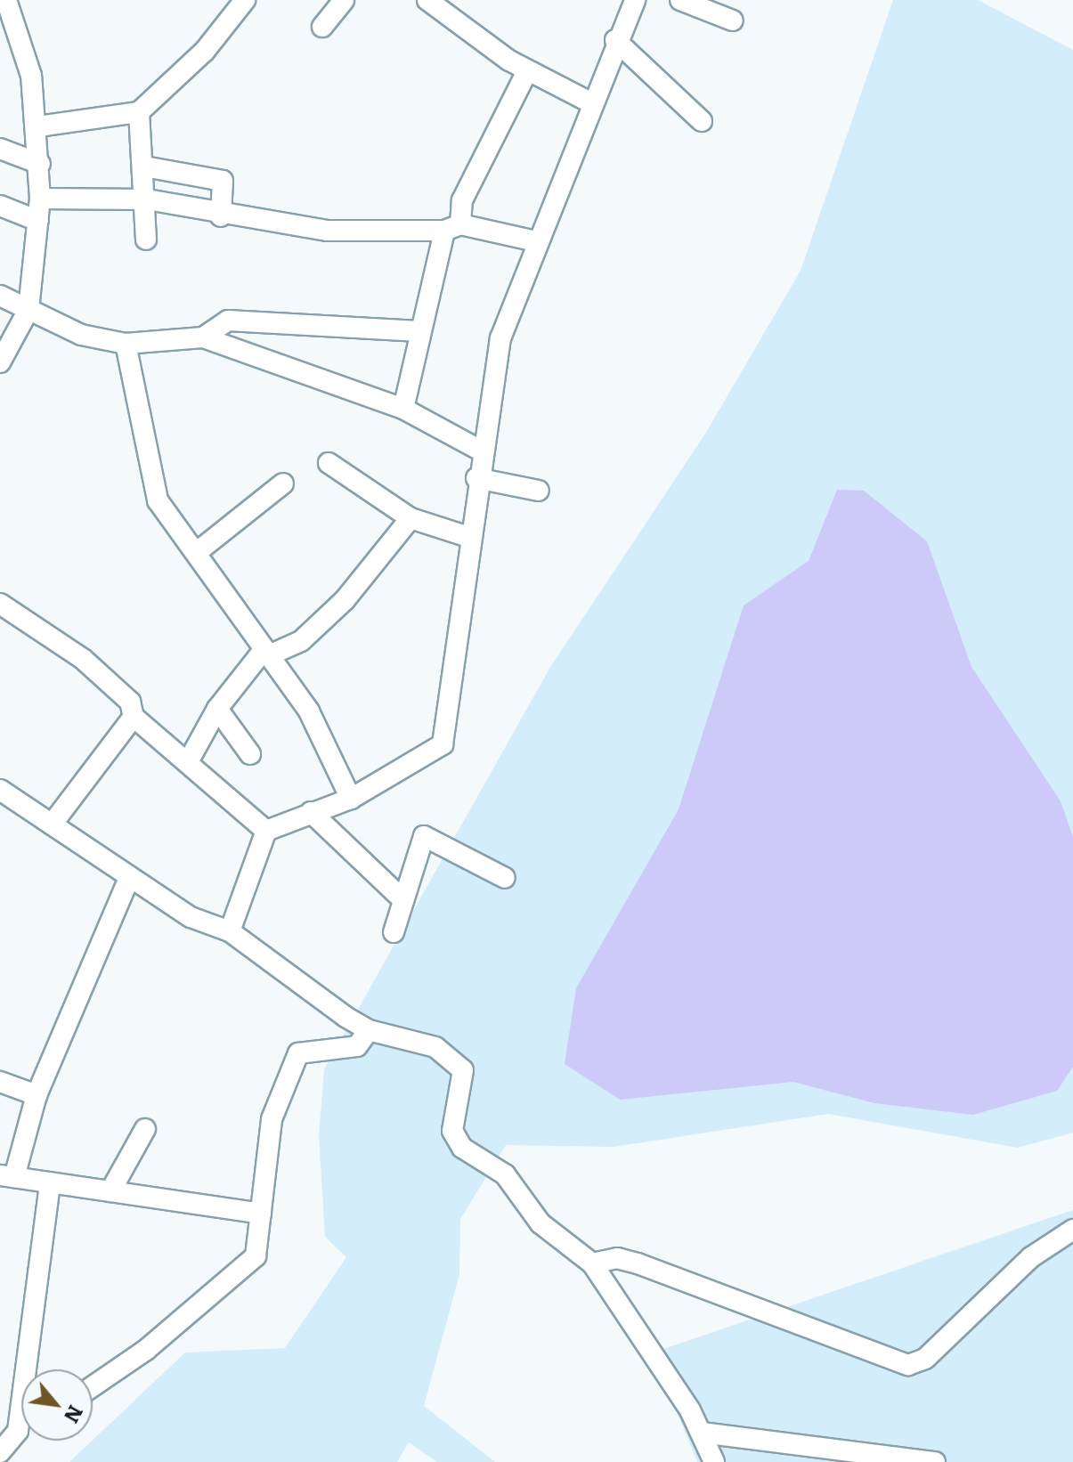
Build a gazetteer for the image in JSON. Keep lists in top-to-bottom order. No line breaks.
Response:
{"north":"bottom right"}
